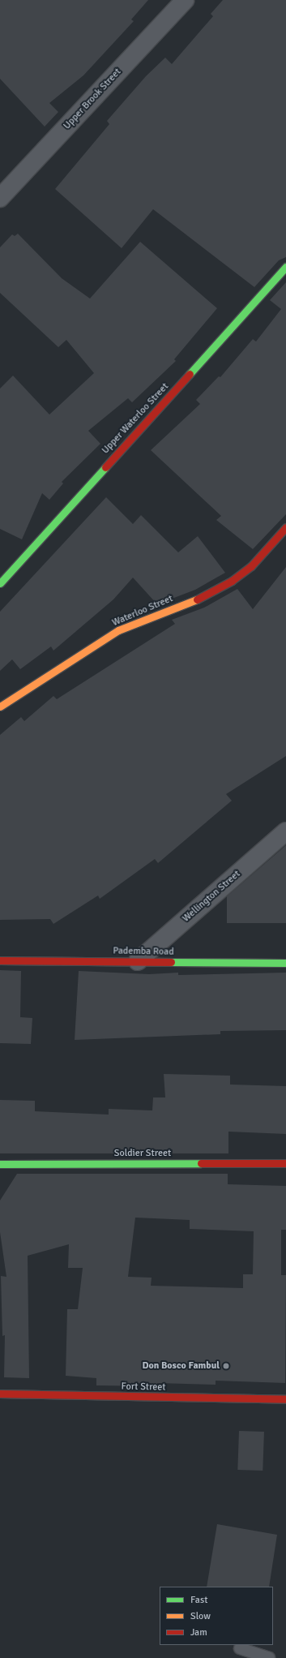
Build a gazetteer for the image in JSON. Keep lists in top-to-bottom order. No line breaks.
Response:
{"streets":{"street":["Upper Brook Street","Upper Waterloo Street","Waterloo Street","Wellington Street","Pademba Road","Soldier Street","Fort Street"]},"crossings":[["Wellington Street","Pademba Road"]],"places":["Don Bosco Fambul"],"legend":["Fast","Slow","Jam"]}
